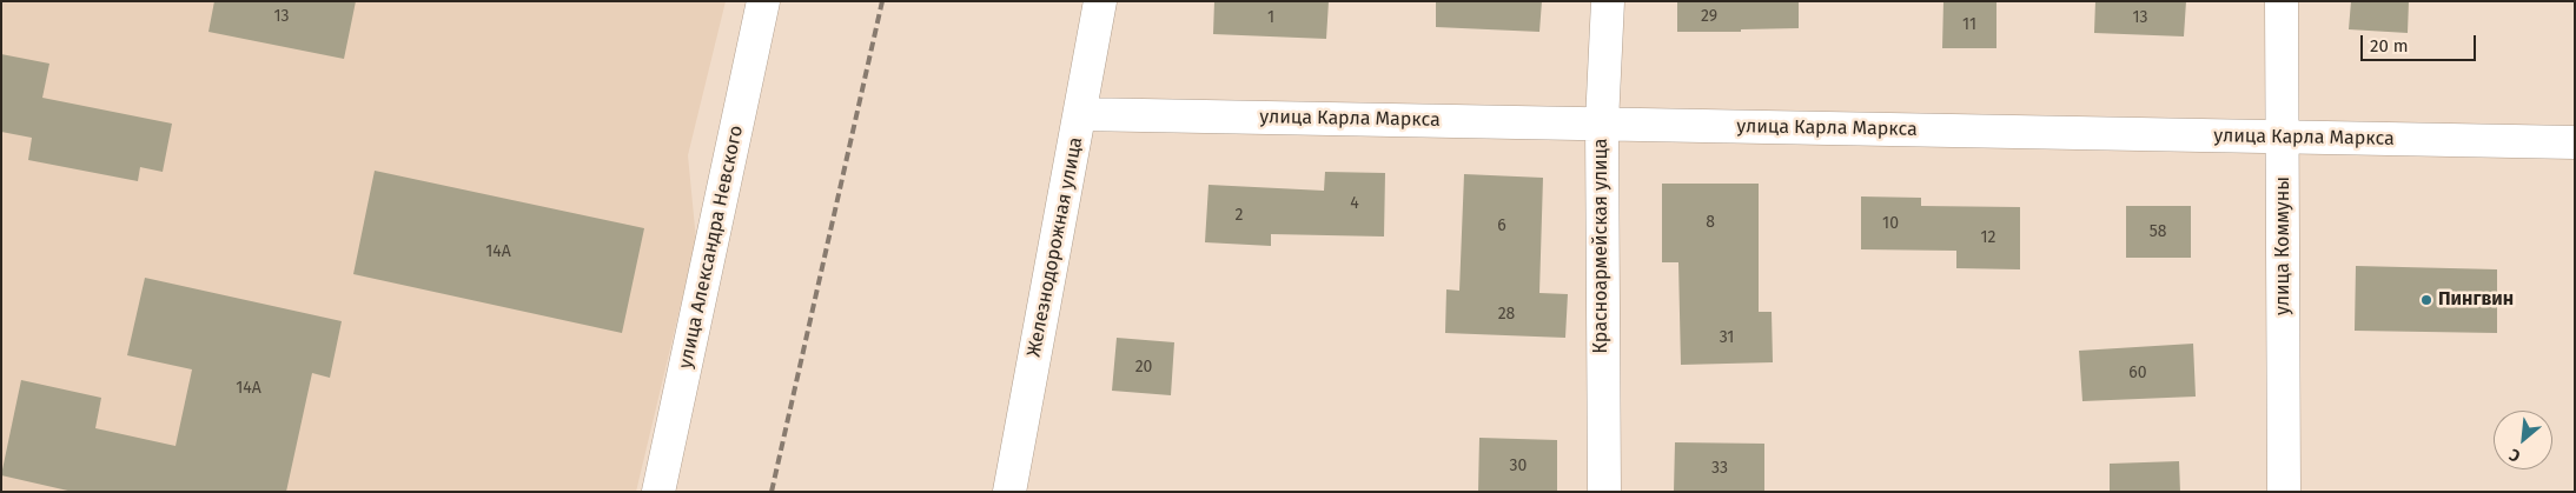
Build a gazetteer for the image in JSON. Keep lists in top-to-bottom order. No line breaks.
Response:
{"streets":{"street":["улица Карла Маркса","Красноармейская улица","улица Коммуны","улица Александра Невского","Железнодорожная улица"]},"crossings":[["улица Карла Маркса","Красноармейская улица"],["улица Карла Маркса","улица Коммуны"],["улица Карла Маркса","Железнодорожная улица"]],"places":["Пингвин"],"house_numbers":["13","29","1","13","11","4","2","8","10","6","58","12","14А","28","31","20","60","14А","30","33"],"scale_bar":"20 m","north":"bottom left"}
